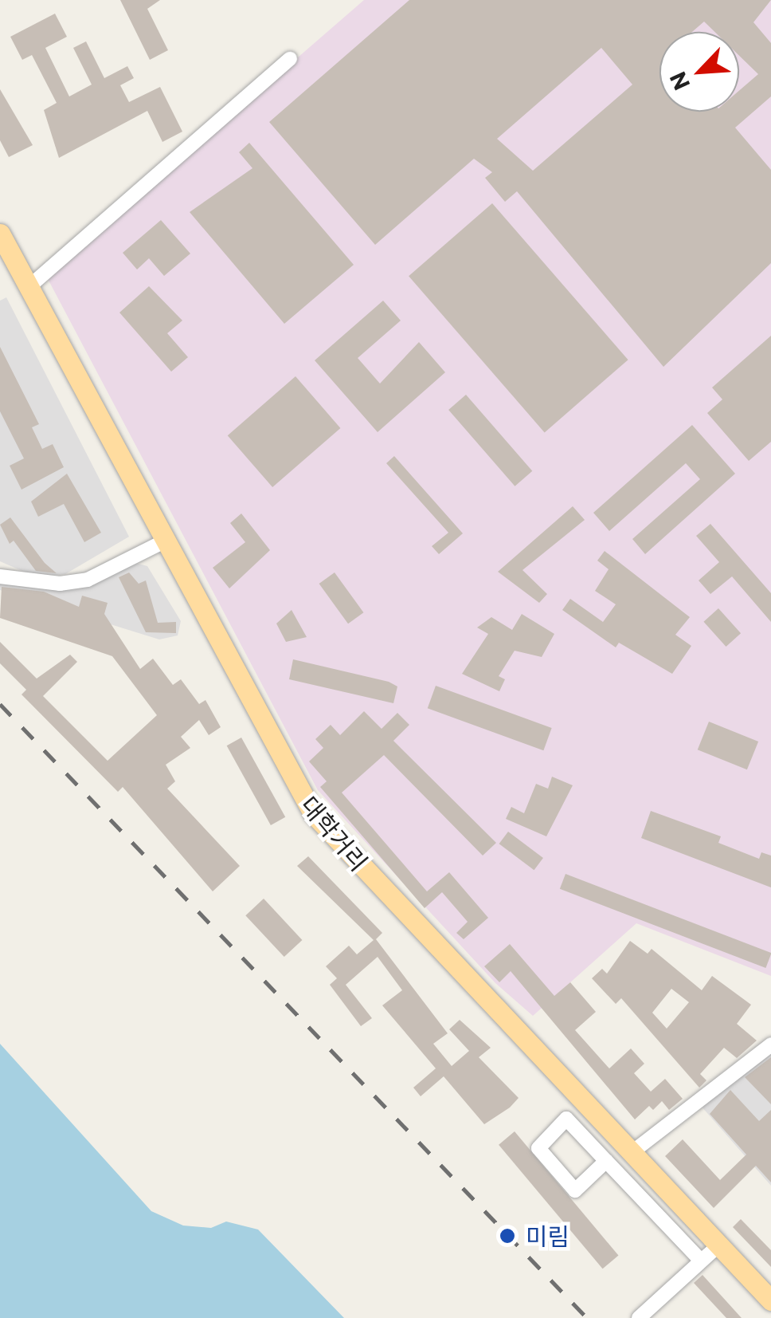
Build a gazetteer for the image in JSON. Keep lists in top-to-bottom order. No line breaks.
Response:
{"streets":{"main road":["대학거리"]},"places":["미림"],"north":"bottom left"}
